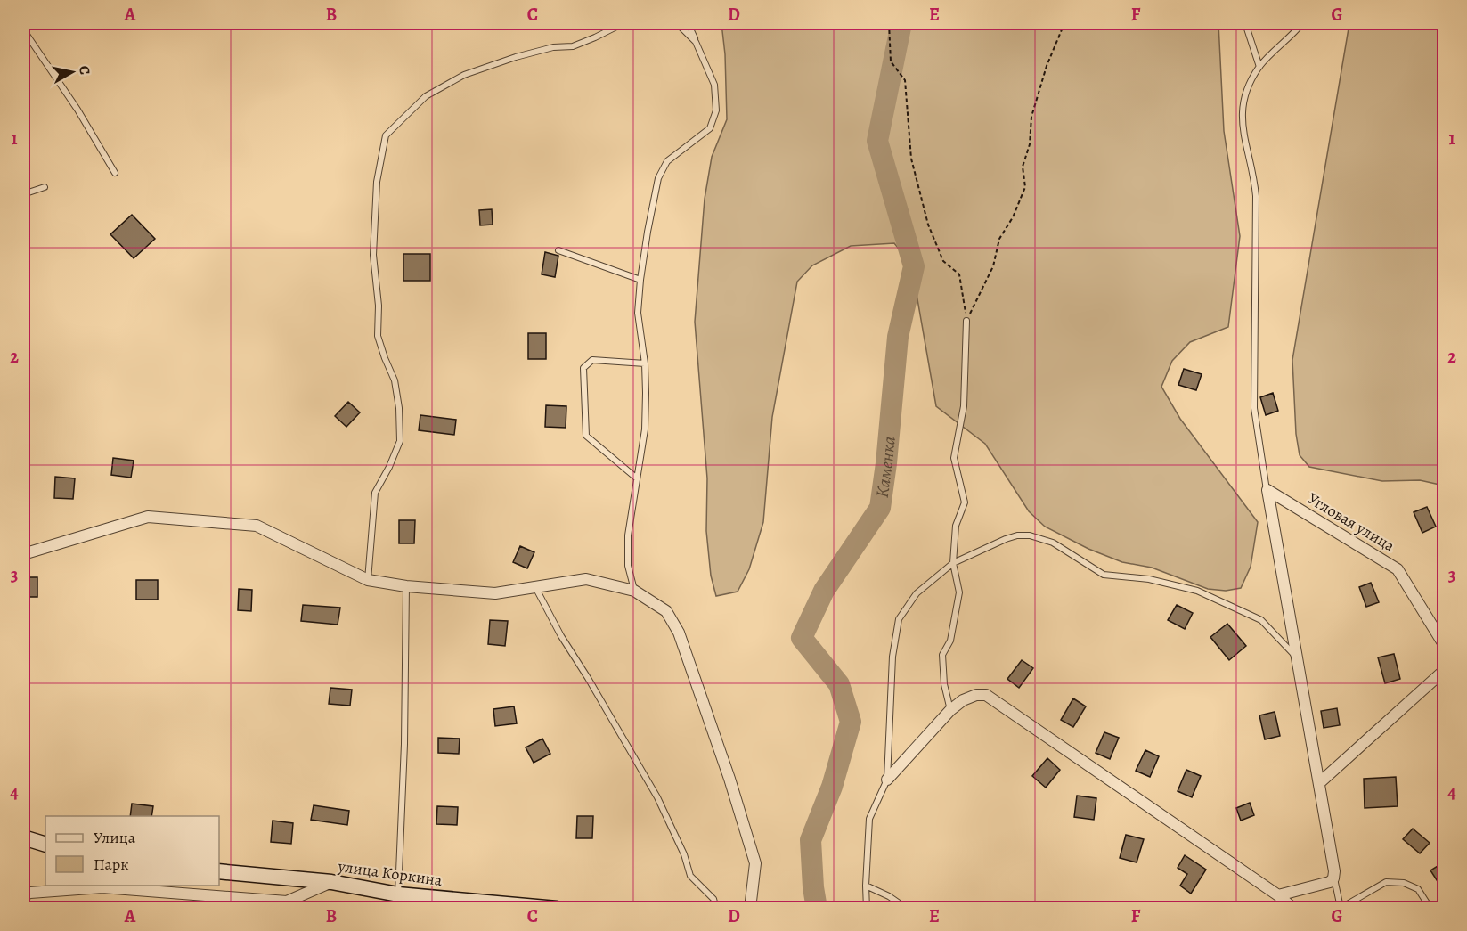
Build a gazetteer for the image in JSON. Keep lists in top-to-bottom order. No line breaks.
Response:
{"streets":{"main road":["улица Коркина"],"street":["Угловая улица"]},"water":["Каменка"],"legend":["Улица","Парк"],"north":"right","grid":{"columns":["A","B","C","D","E","F","G"],"rows":["1","2","3","4"]}}
